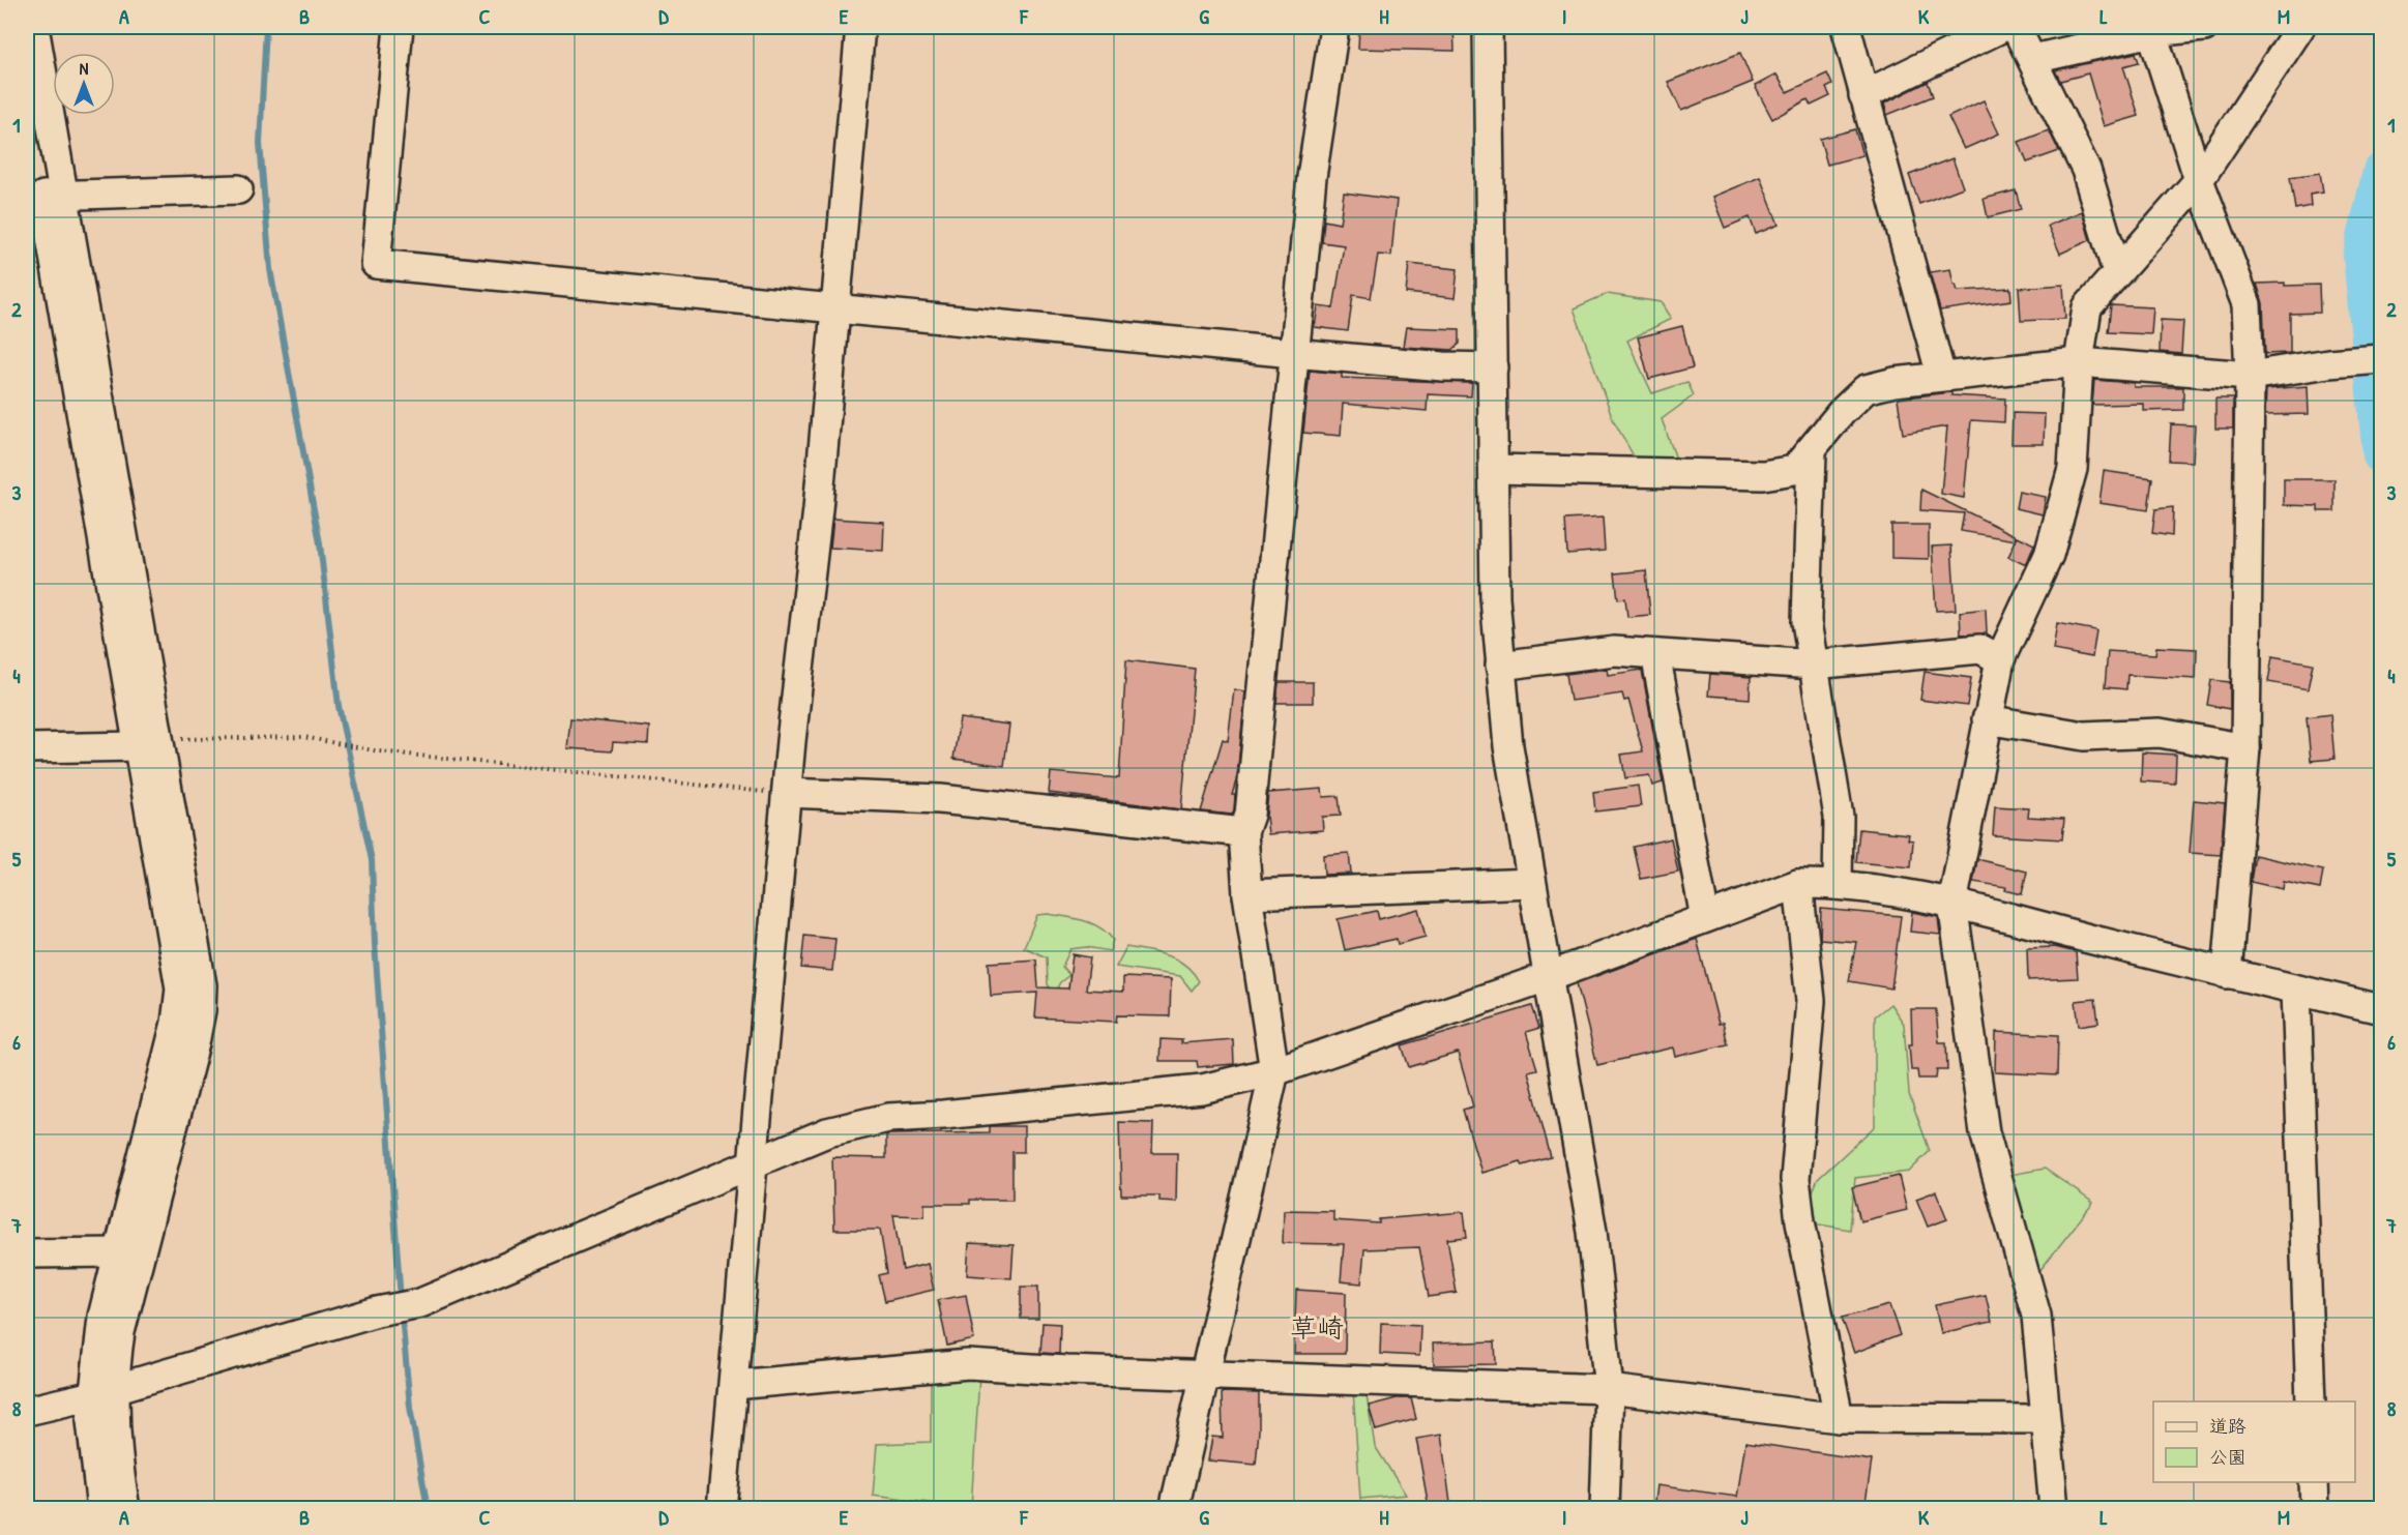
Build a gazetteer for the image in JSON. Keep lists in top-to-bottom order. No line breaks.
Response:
{"districts":["草崎"],"legend":["道路","公園"],"north":"top","grid":{"columns":["A","B","C","D","E","F","G","H","I","J","K","L","M"],"rows":["1","2","3","4","5","6","7","8"]}}
